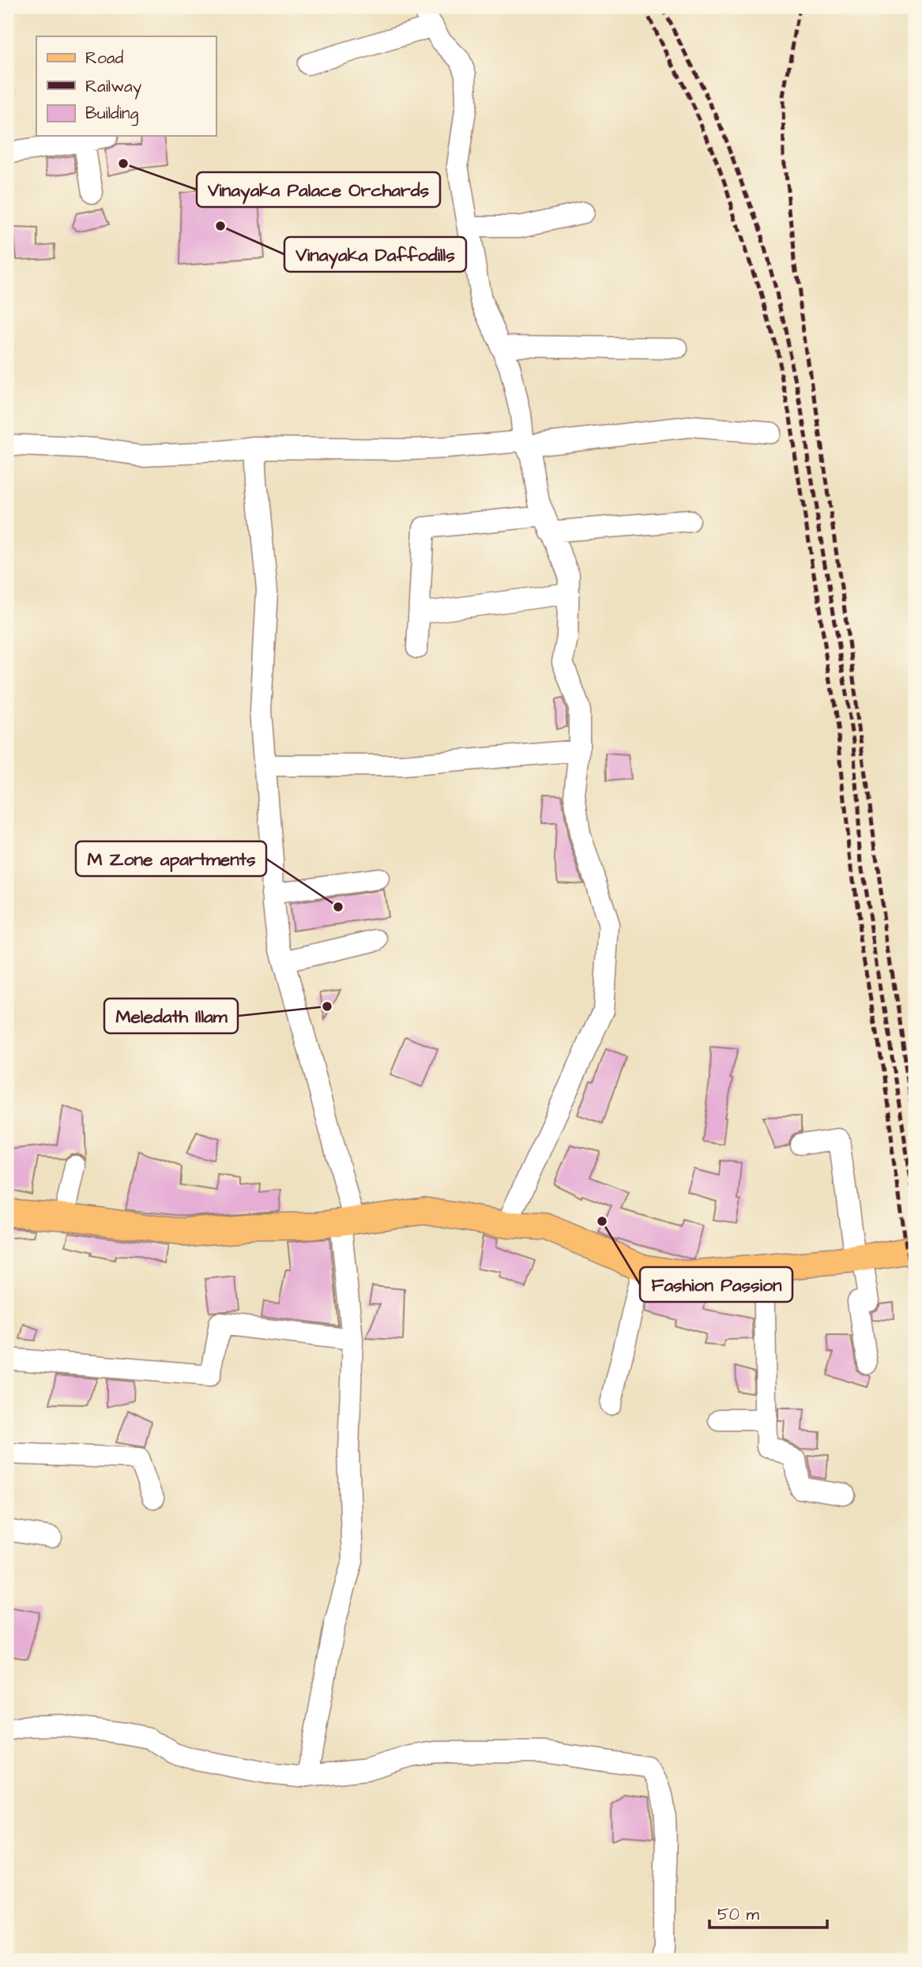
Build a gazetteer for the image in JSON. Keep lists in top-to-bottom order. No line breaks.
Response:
{"places":["Vinayaka Palace Orchards","Vinayaka Daffodills","M Zone apartments","Meledath Illam","Fashion Passion"],"legend":["Road","Railway","Building"],"scale_bar":"50 m"}
